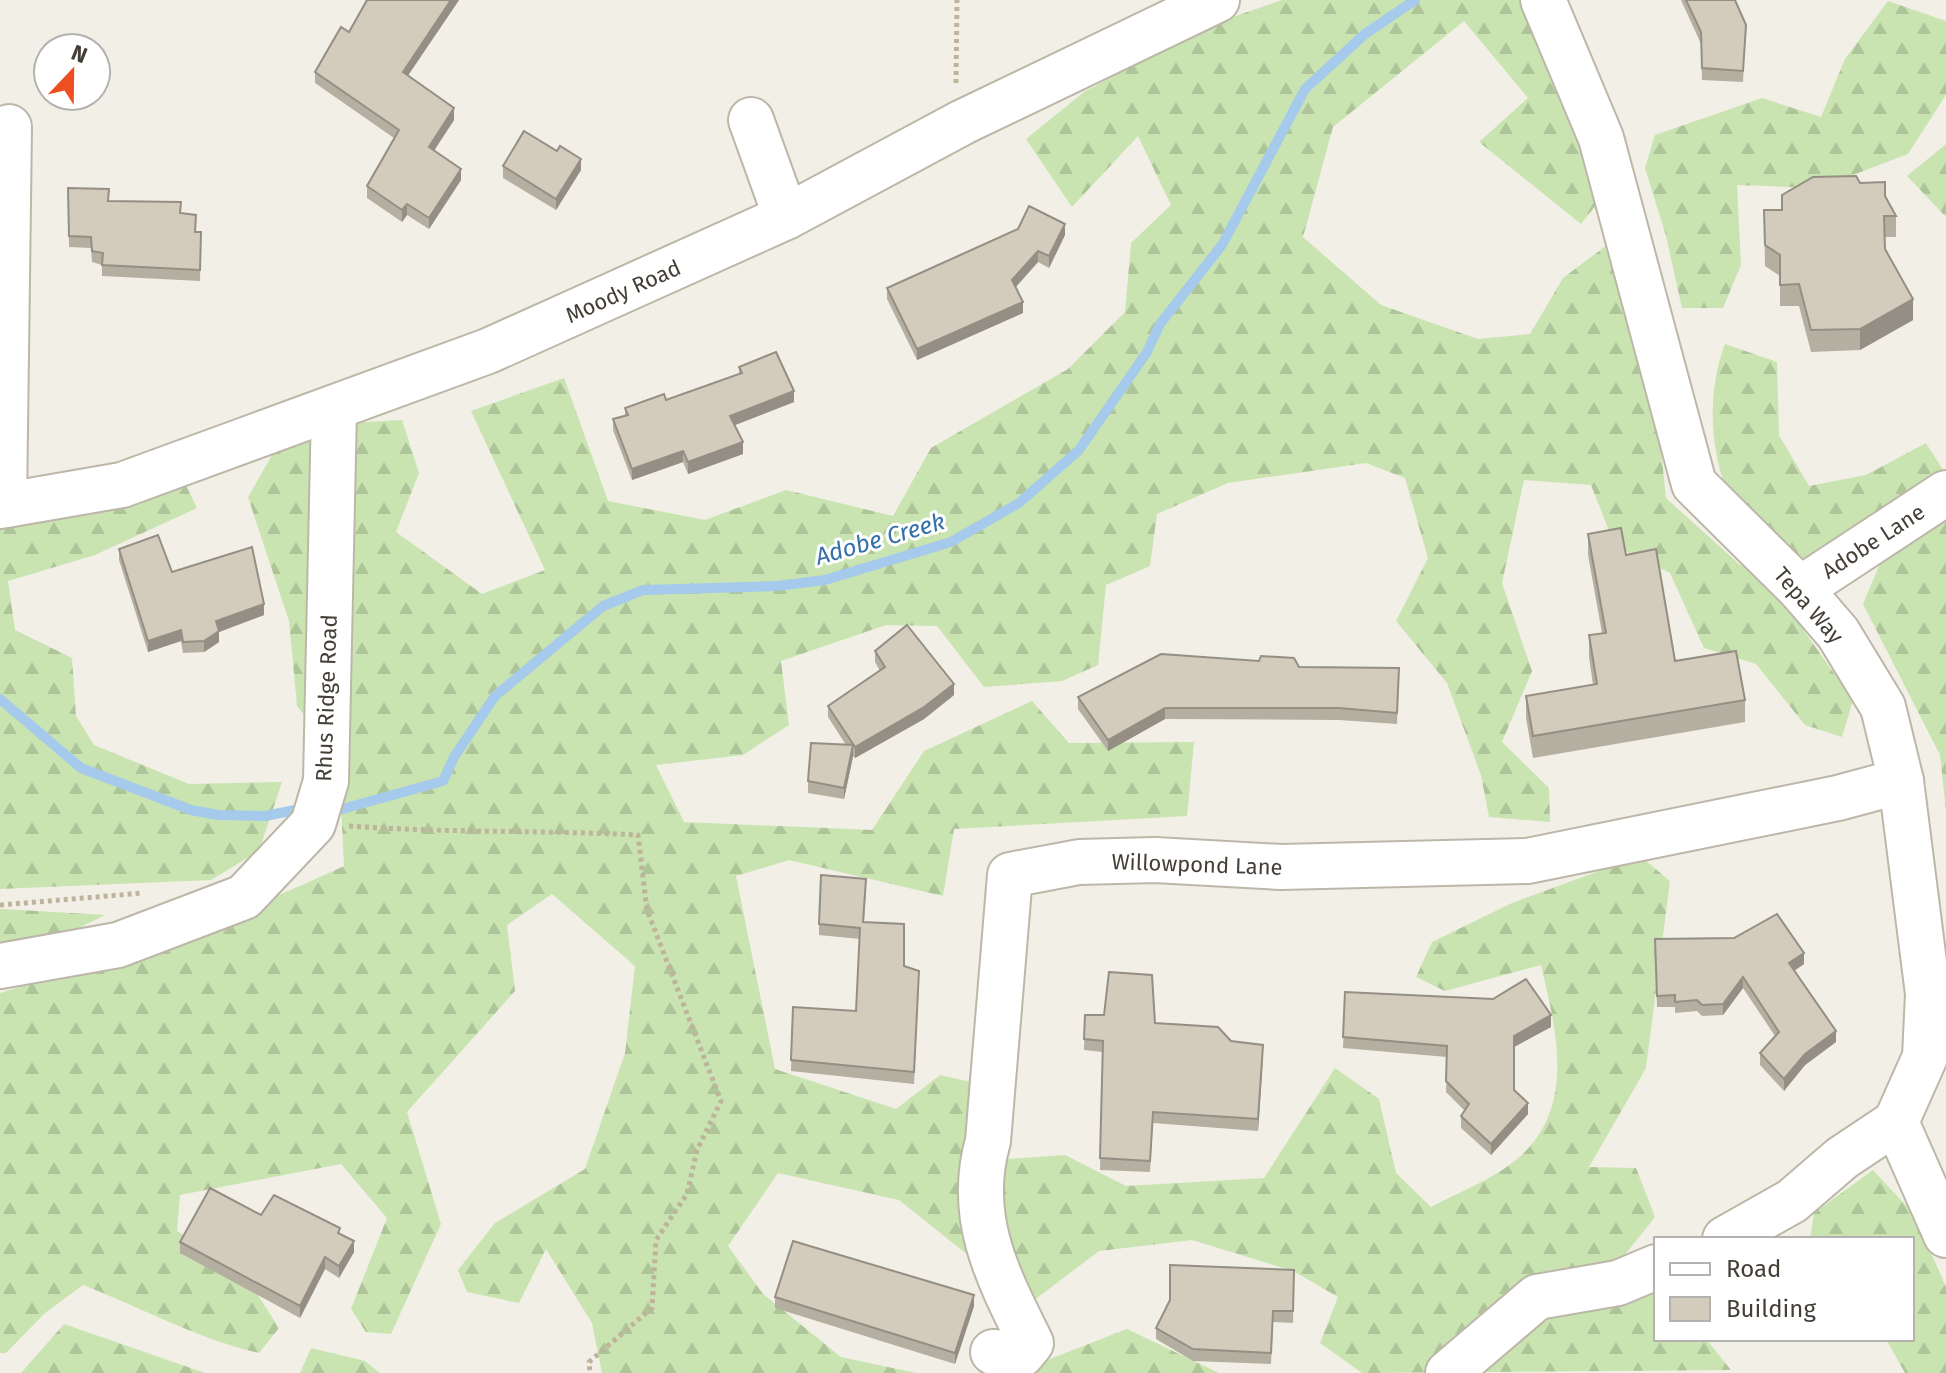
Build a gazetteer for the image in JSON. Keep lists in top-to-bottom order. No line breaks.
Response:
{"streets":{"street":["Moody Road","Adobe Lane","Tepa Way","Rhus Ridge Road","Willowpond Lane"]},"crossings":[["Moody Road","Rhus Ridge Road"],["Adobe Lane","Tepa Way"],["Tepa Way","Willowpond Lane"]],"water":["Adobe Creek"],"legend":["Road","Building"],"north":"top"}
